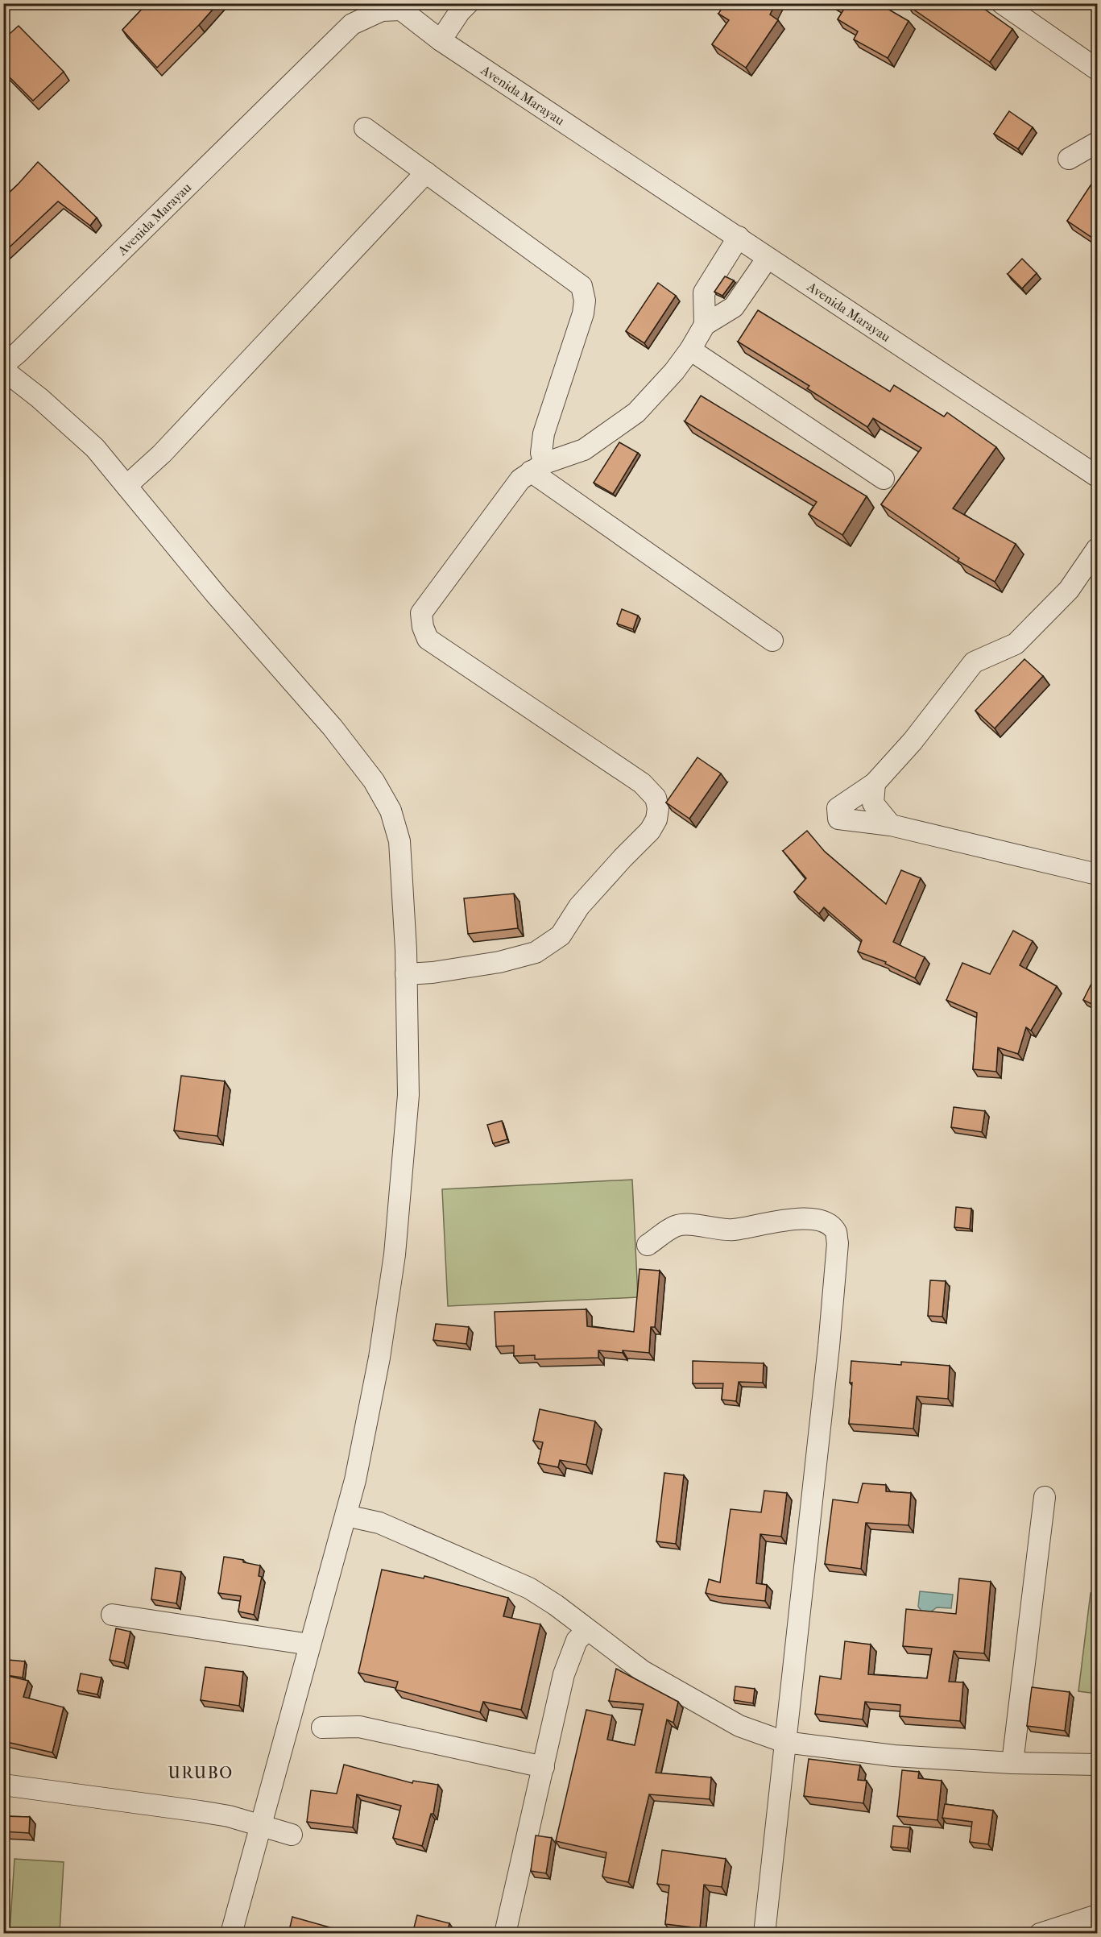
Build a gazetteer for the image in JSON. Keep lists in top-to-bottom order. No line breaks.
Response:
{"streets":{"street":["Avenida Marayau"]},"districts":["URUBO"]}
